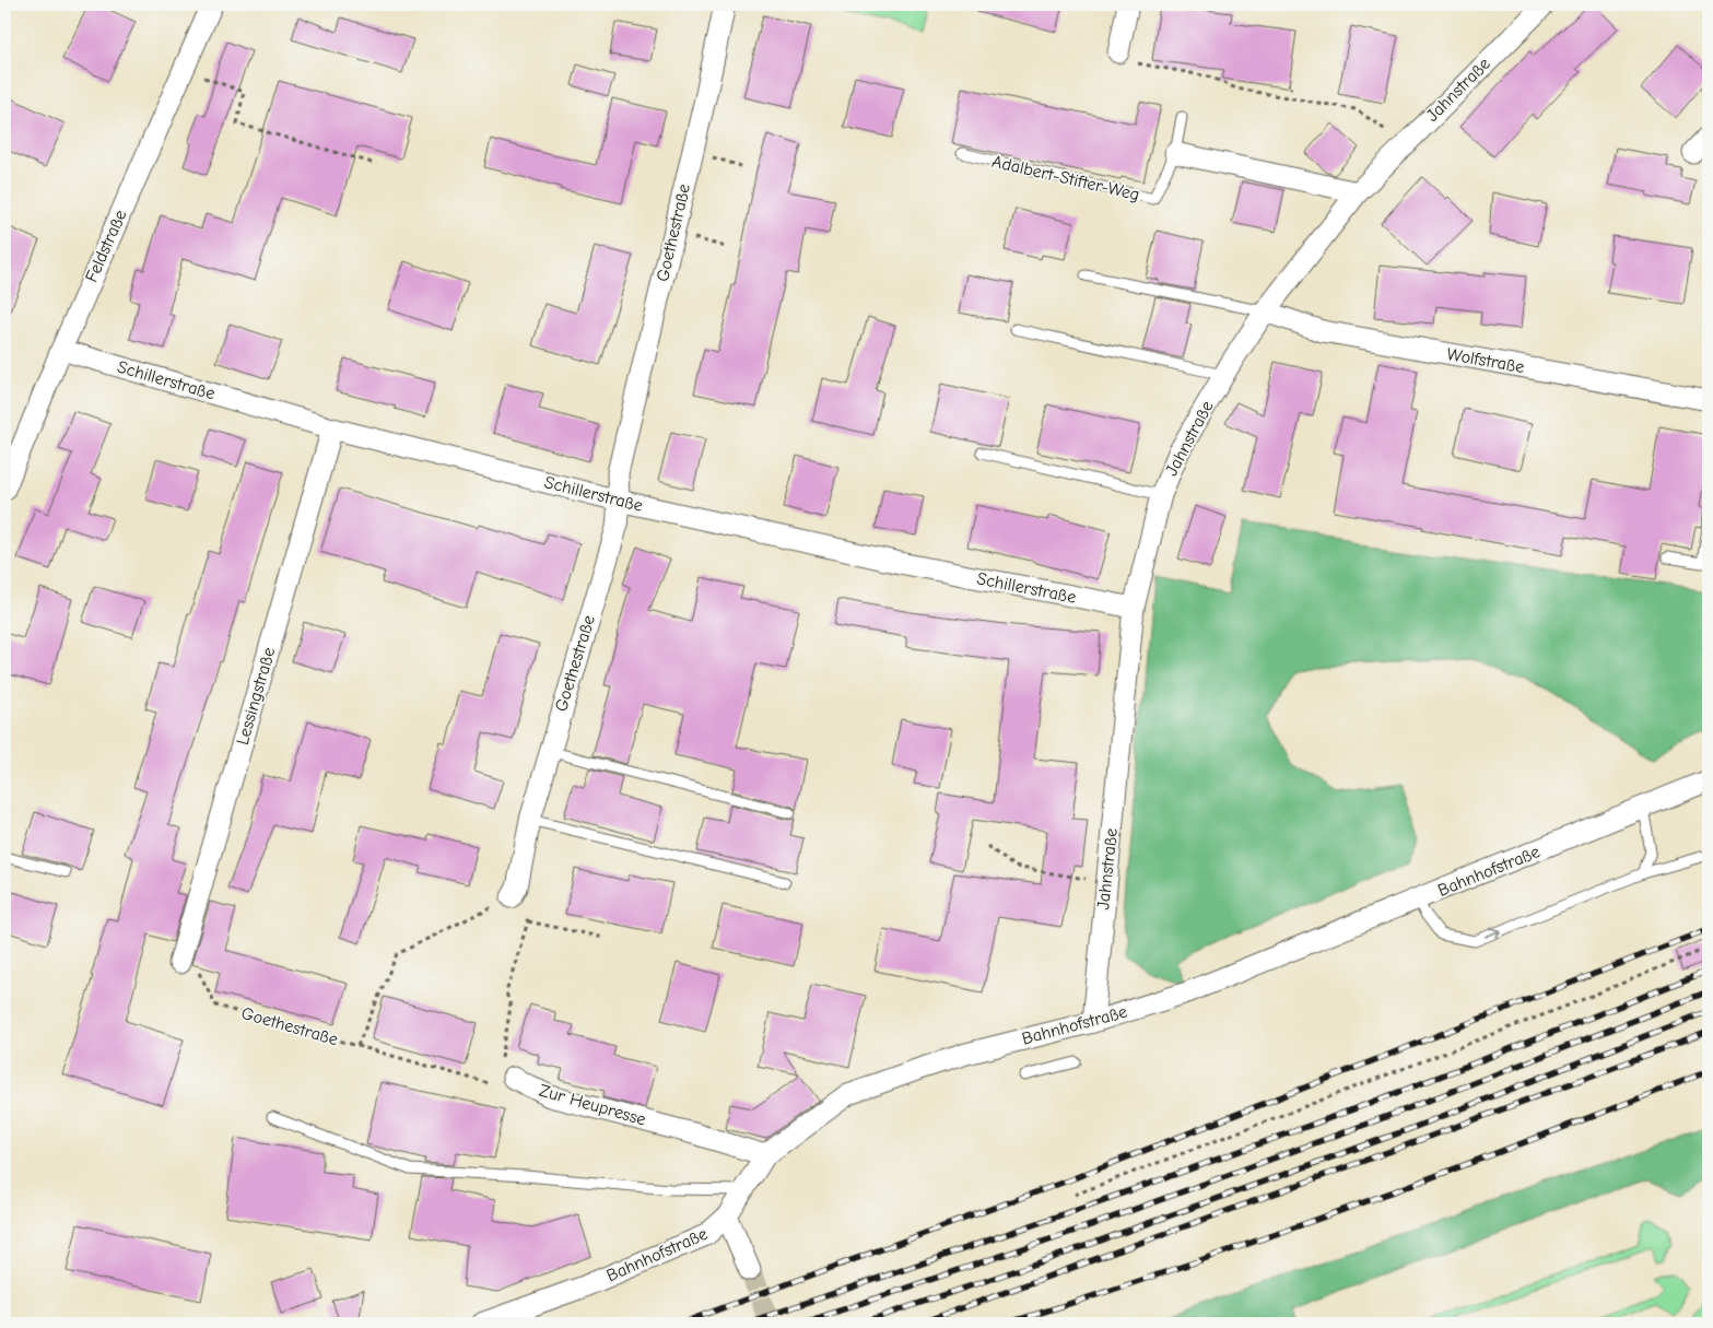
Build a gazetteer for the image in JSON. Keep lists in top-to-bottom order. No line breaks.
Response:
{"streets":{"street":["Jahnstraße","Goethestraße","Feldstraße","Wolfstraße","Schillerstraße","Lessingstraße","Bahnhofstraße","Zur Heupresse"],"lane":["Adalbert-Stifter-Weg"]},"crossings":[["Jahnstraße","Wolfstraße"],["Jahnstraße","Schillerstraße"],["Jahnstraße","Bahnhofstraße"],["Goethestraße","Schillerstraße"],["Goethestraße","Lessingstraße"],["Feldstraße","Schillerstraße"],["Schillerstraße","Lessingstraße"],["Bahnhofstraße","Zur Heupresse"]]}
